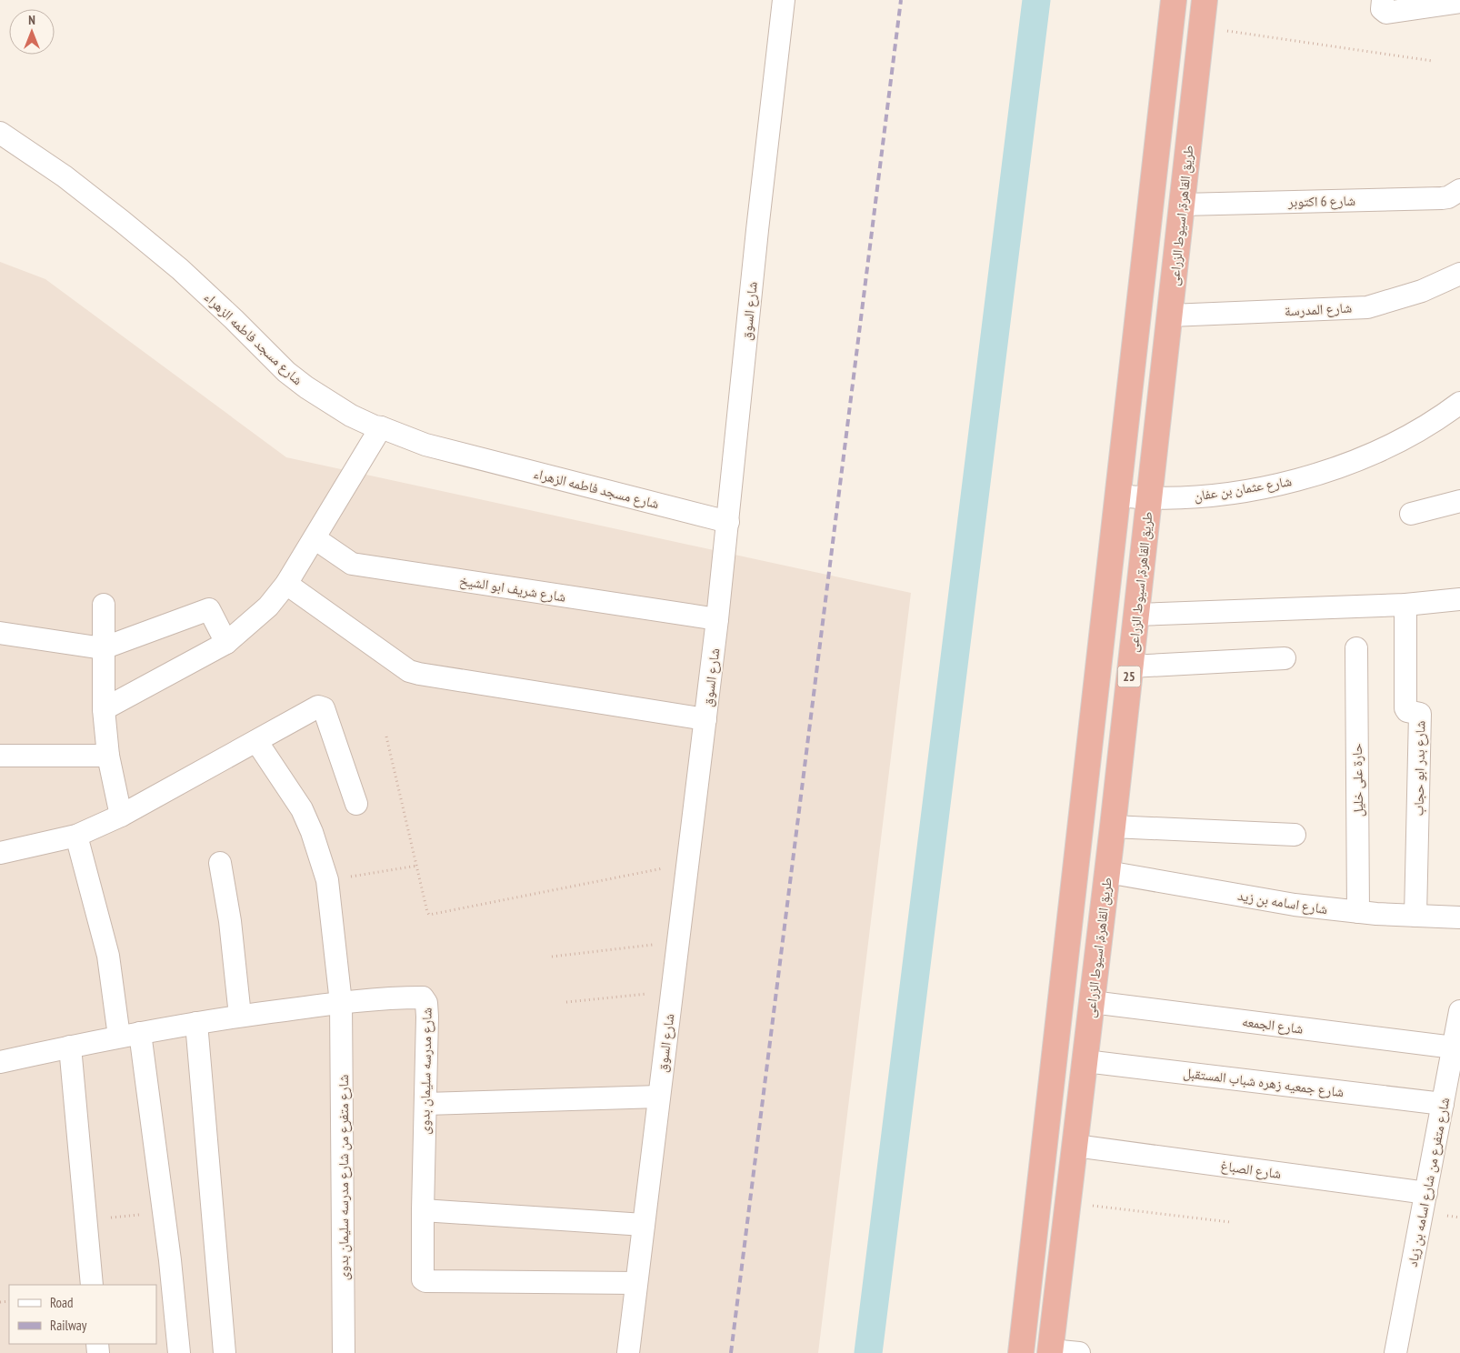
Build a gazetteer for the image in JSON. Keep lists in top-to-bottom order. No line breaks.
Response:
{"streets":{"highway":["طريق القاهرة, اسيوط الزراعى","25"],"street":["شارع 6 اكتوبر","شارع المدرسة","شارع السوق","شارع مسجد فاطمه الزهراء","شارع عثمان بن عفان","شارع شريف ابو الشيخ","شارع بدر ابو حجاب","حارة على خليل","شارع اسامه بن زيد","شارع الجمعه","شارع مدرسه سليمان بدوى","شارع جمعيه زهره شباب المستقبل","شارع الصباغ","شارع متفرع من شارع مدرسه سليمان بدوى","شارع متفرع من شارع اسامه بن زياد"]},"crossings":[["شارع 6 اكتوبر","طريق القاهرة, اسيوط الزراعى"],["طريق القاهرة, اسيوط الزراعى","شارع المدرسة"],["طريق القاهرة, اسيوط الزراعى","شارع عثمان بن عفان"],["طريق القاهرة, اسيوط الزراعى","شارع اسامه بن زيد"],["طريق القاهرة, اسيوط الزراعى","شارع الجمعه"],["طريق القاهرة, اسيوط الزراعى","شارع جمعيه زهره شباب المستقبل"],["طريق القاهرة, اسيوط الزراعى","شارع الصباغ"],["شارع السوق","شارع مسجد فاطمه الزهراء"],["شارع السوق","شارع شريف ابو الشيخ"],["شارع السوق","شارع مدرسه سليمان بدوى"],["شارع عثمان بن عفان","25"],["شارع بدر ابو حجاب","شارع اسامه بن زيد"],["حارة على خليل","شارع اسامه بن زيد"],["شارع الجمعه","شارع متفرع من شارع اسامه بن زياد"],["شارع مدرسه سليمان بدوى","شارع متفرع من شارع مدرسه سليمان بدوى"],["شارع جمعيه زهره شباب المستقبل","شارع متفرع من شارع اسامه بن زياد"],["شارع الصباغ","شارع متفرع من شارع اسامه بن زياد"]],"legend":["Road","Railway"],"north":"top"}
